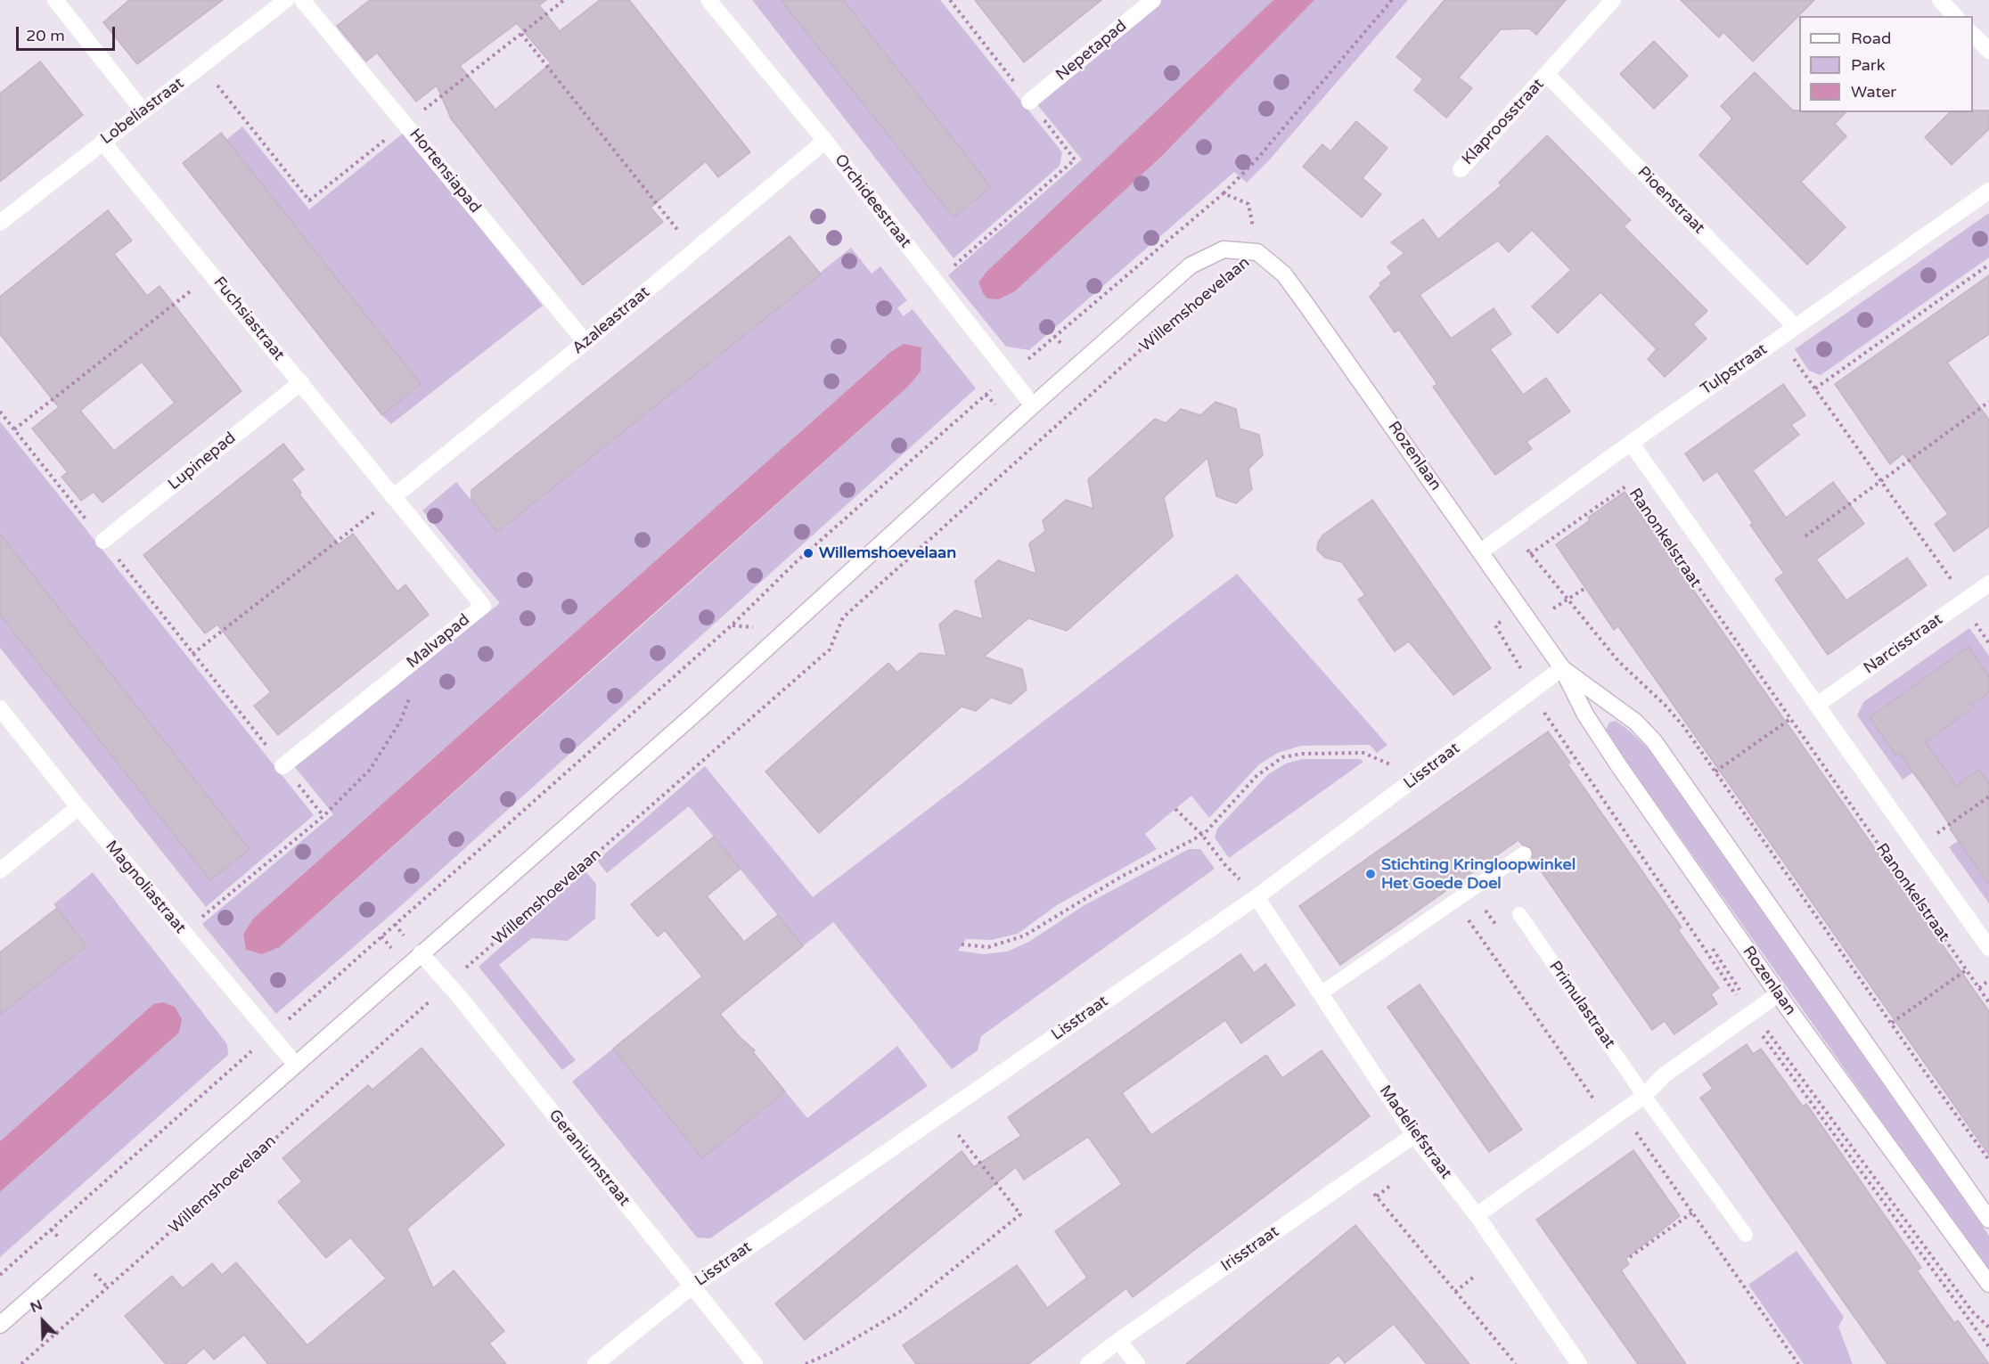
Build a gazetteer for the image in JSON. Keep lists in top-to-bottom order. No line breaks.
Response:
{"streets":{"street":["Nepetapad","Lobeliastraat","Klaproosstraat","Hortensiapad","Pioenstraat","Orchideestraat","Willemshoevelaan","Fuchsiastraat","Azaleastraat","Tulpstraat","Rozenlaan","Lupinepad","Ranonkelstraat","Malvapad","Narcisstraat","Lisstraat","Magnoliastraat","Madeliefstraat","Geraniumstraat","Irisstraat"],"lane":["Primulastraat"]},"crossings":[["Lobeliastraat","Fuchsiastraat"],["Klaproosstraat","Pioenstraat"],["Hortensiapad","Azaleastraat"],["Pioenstraat","Tulpstraat"],["Orchideestraat","Willemshoevelaan"],["Orchideestraat","Azaleastraat"],["Willemshoevelaan","Rozenlaan"],["Willemshoevelaan","Magnoliastraat"],["Willemshoevelaan","Geraniumstraat"],["Fuchsiastraat","Azaleastraat"],["Fuchsiastraat","Lupinepad"],["Fuchsiastraat","Malvapad"],["Azaleastraat","Malvapad"],["Tulpstraat","Rozenlaan"],["Tulpstraat","Ranonkelstraat"],["Rozenlaan","Lisstraat"],["Ranonkelstraat","Narcisstraat"],["Lisstraat","Madeliefstraat"],["Lisstraat","Geraniumstraat"],["Madeliefstraat","Irisstraat"]],"places":["Willemshoevelaan","Stichting Kringloopwinkel Het Goede Doel"],"legend":["Road","Park","Water"],"scale_bar":"20 m","north":"top left"}
